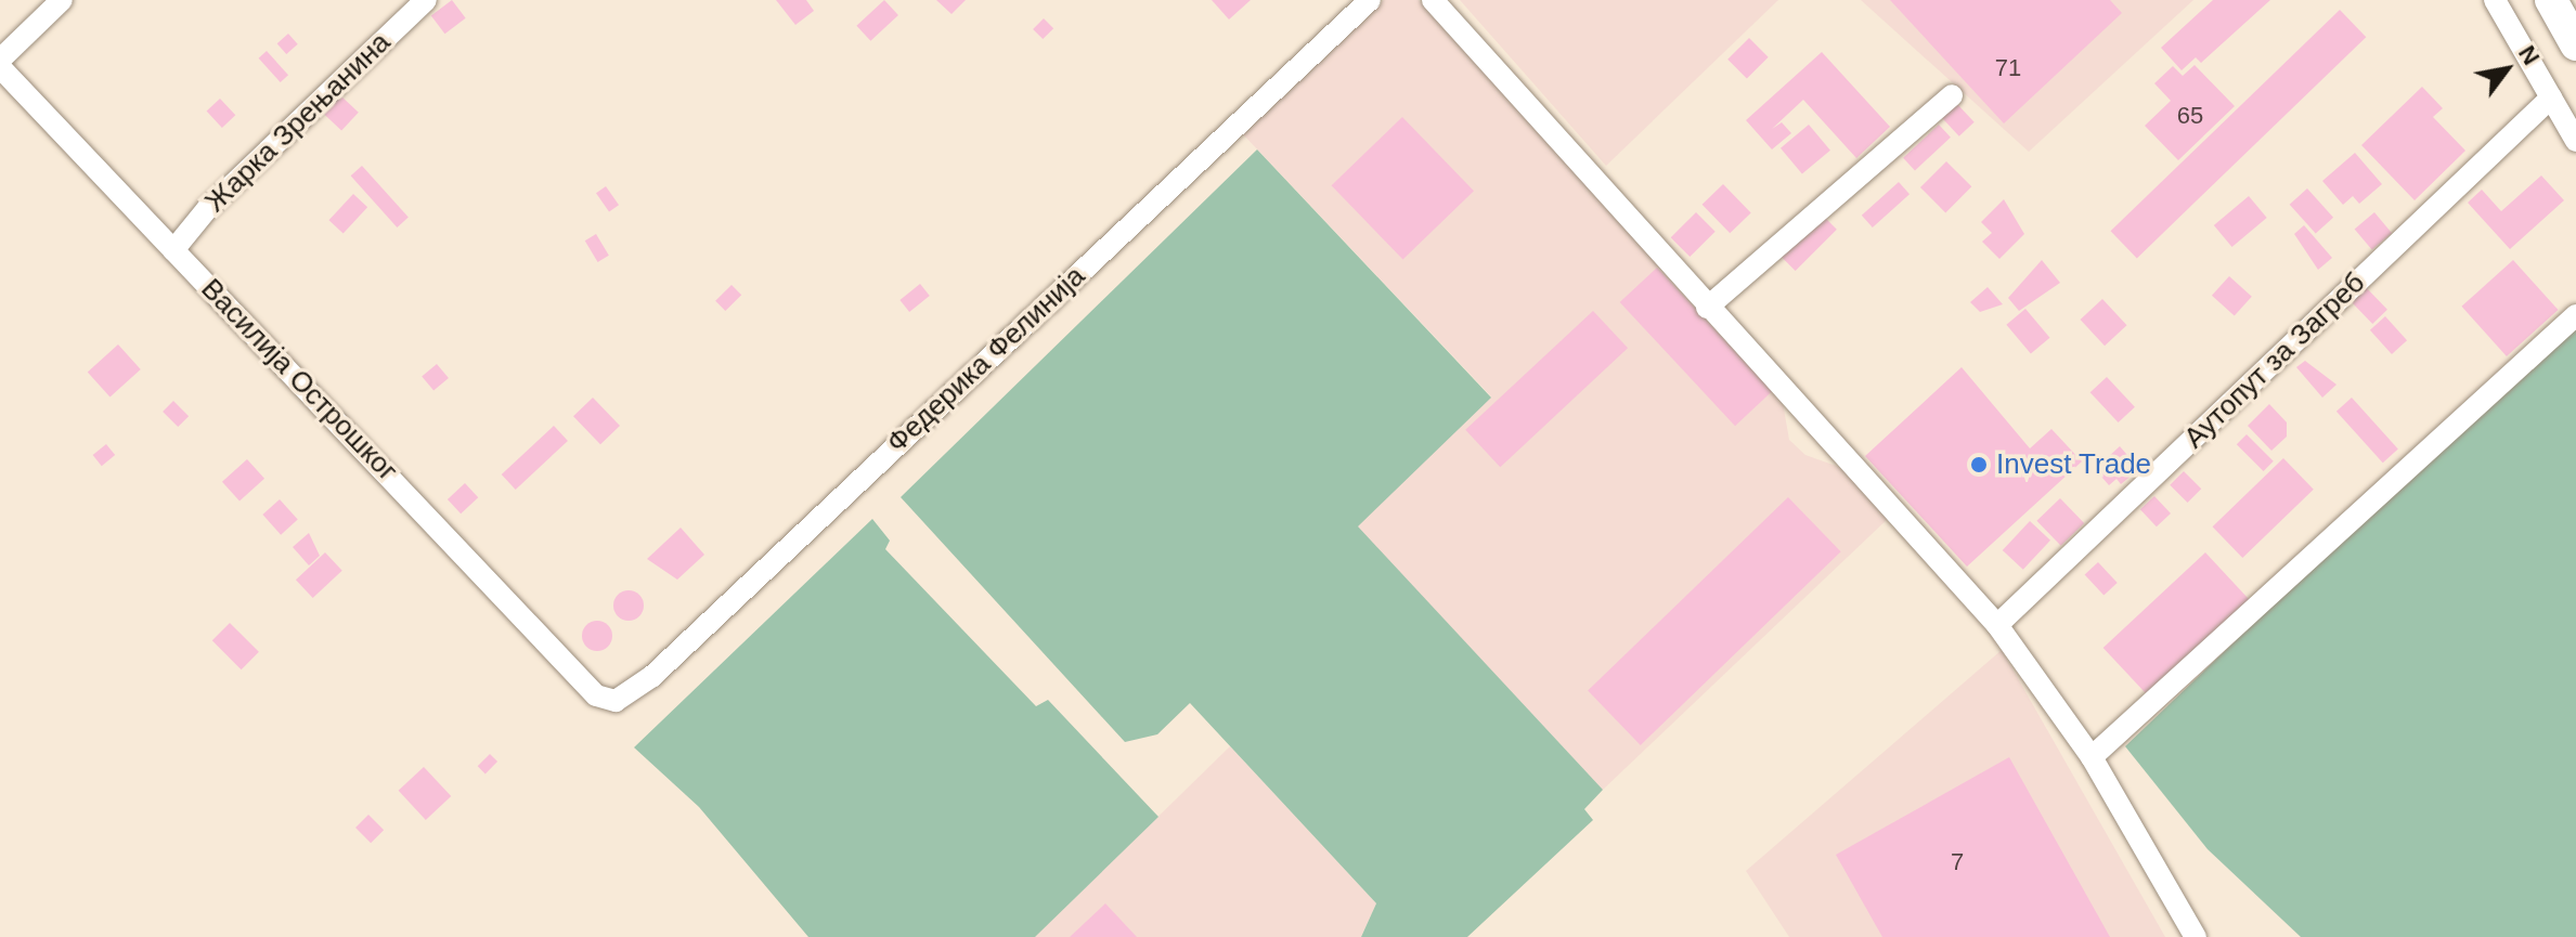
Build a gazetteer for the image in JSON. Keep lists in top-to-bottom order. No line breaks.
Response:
{"streets":{"street":["Жарка Зрењанина","Федерика Фелинија","Аутопут за Загреб","Василија Острошког"]},"crossings":[["Жарка Зрењанина","Василија Острошког"],["Федерика Фелинија","Василија Острошког"]],"places":["Invest Trade"],"house_numbers":["71","65","7"],"north":"top right"}
